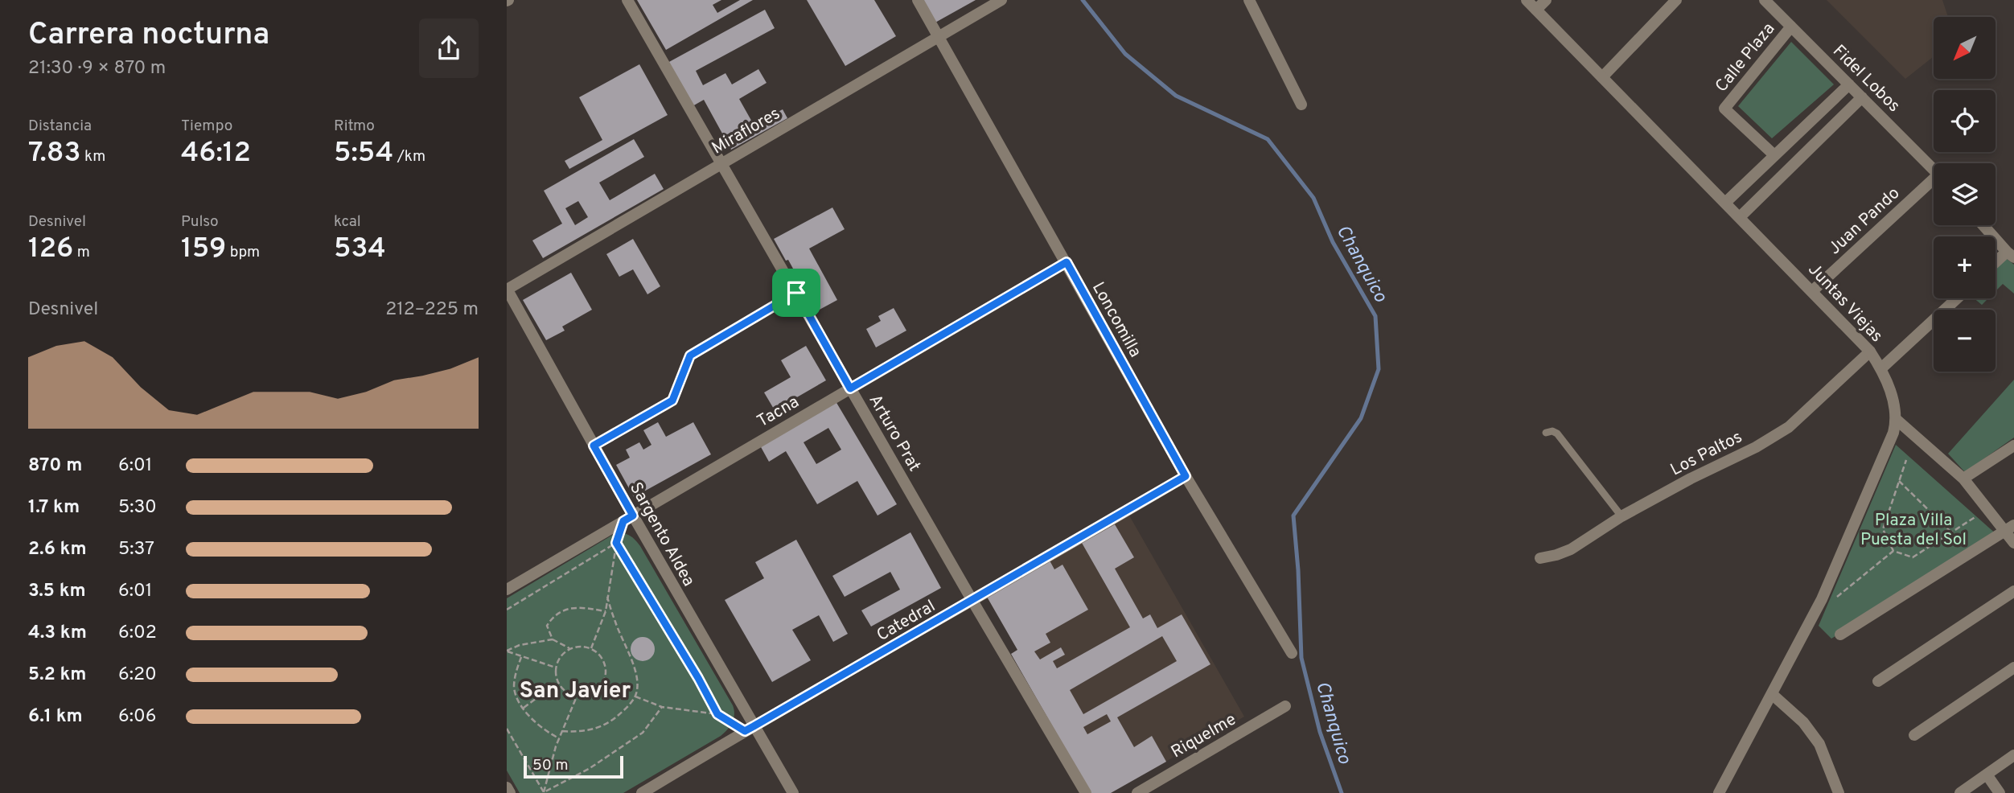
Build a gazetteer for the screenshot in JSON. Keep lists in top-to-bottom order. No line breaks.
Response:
{"streets":{"street":["Calle Plaza","Fidel Lobos","Miraflores","Juan Pando","Juntas Viejas","Loncomilla","Tacna","Arturo Prat","Los Paltos","Sargento Aldea","Catedral","Riquelme"]},"crossings":[["Calle Plaza","Fidel Lobos"],["Miraflores","Loncomilla"],["Miraflores","Arturo Prat"],["Miraflores","Sargento Aldea"],["Juan Pando","Juntas Viejas"],["Juntas Viejas","Los Paltos"],["Loncomilla","Tacna"],["Loncomilla","Catedral"],["Tacna","Arturo Prat"],["Tacna","Sargento Aldea"],["Arturo Prat","Catedral"],["Sargento Aldea","Catedral"]],"districts":["San Javier"],"water":["Chanquico"],"parks":["Plaza Villa Puesta del Sol"],"scale_bar":"50 m","north":"bottom left","page":{"heading":["Carrera nocturna","21:30 · 9 × 870 m"],"map_buttons":["+","−"],"stats":[["Distancia","7.83 km"],["Tiempo","46:12"],["Ritmo","5:54 /km"],["Desnivel","126 m"],["Pulso","159 bpm"],["kcal","534"]],"chart":["Desnivel","212–225 m"],"list":[{"name":"870 m","note":"6:01"},{"name":"1.7 km","note":"5:30"},{"name":"2.6 km","note":"5:37"},{"name":"3.5 km","note":"6:01"},{"name":"4.3 km","note":"6:02"},{"name":"5.2 km","note":"6:20"},{"name":"6.1 km","note":"6:06"}],"scale":"50 m"}}
